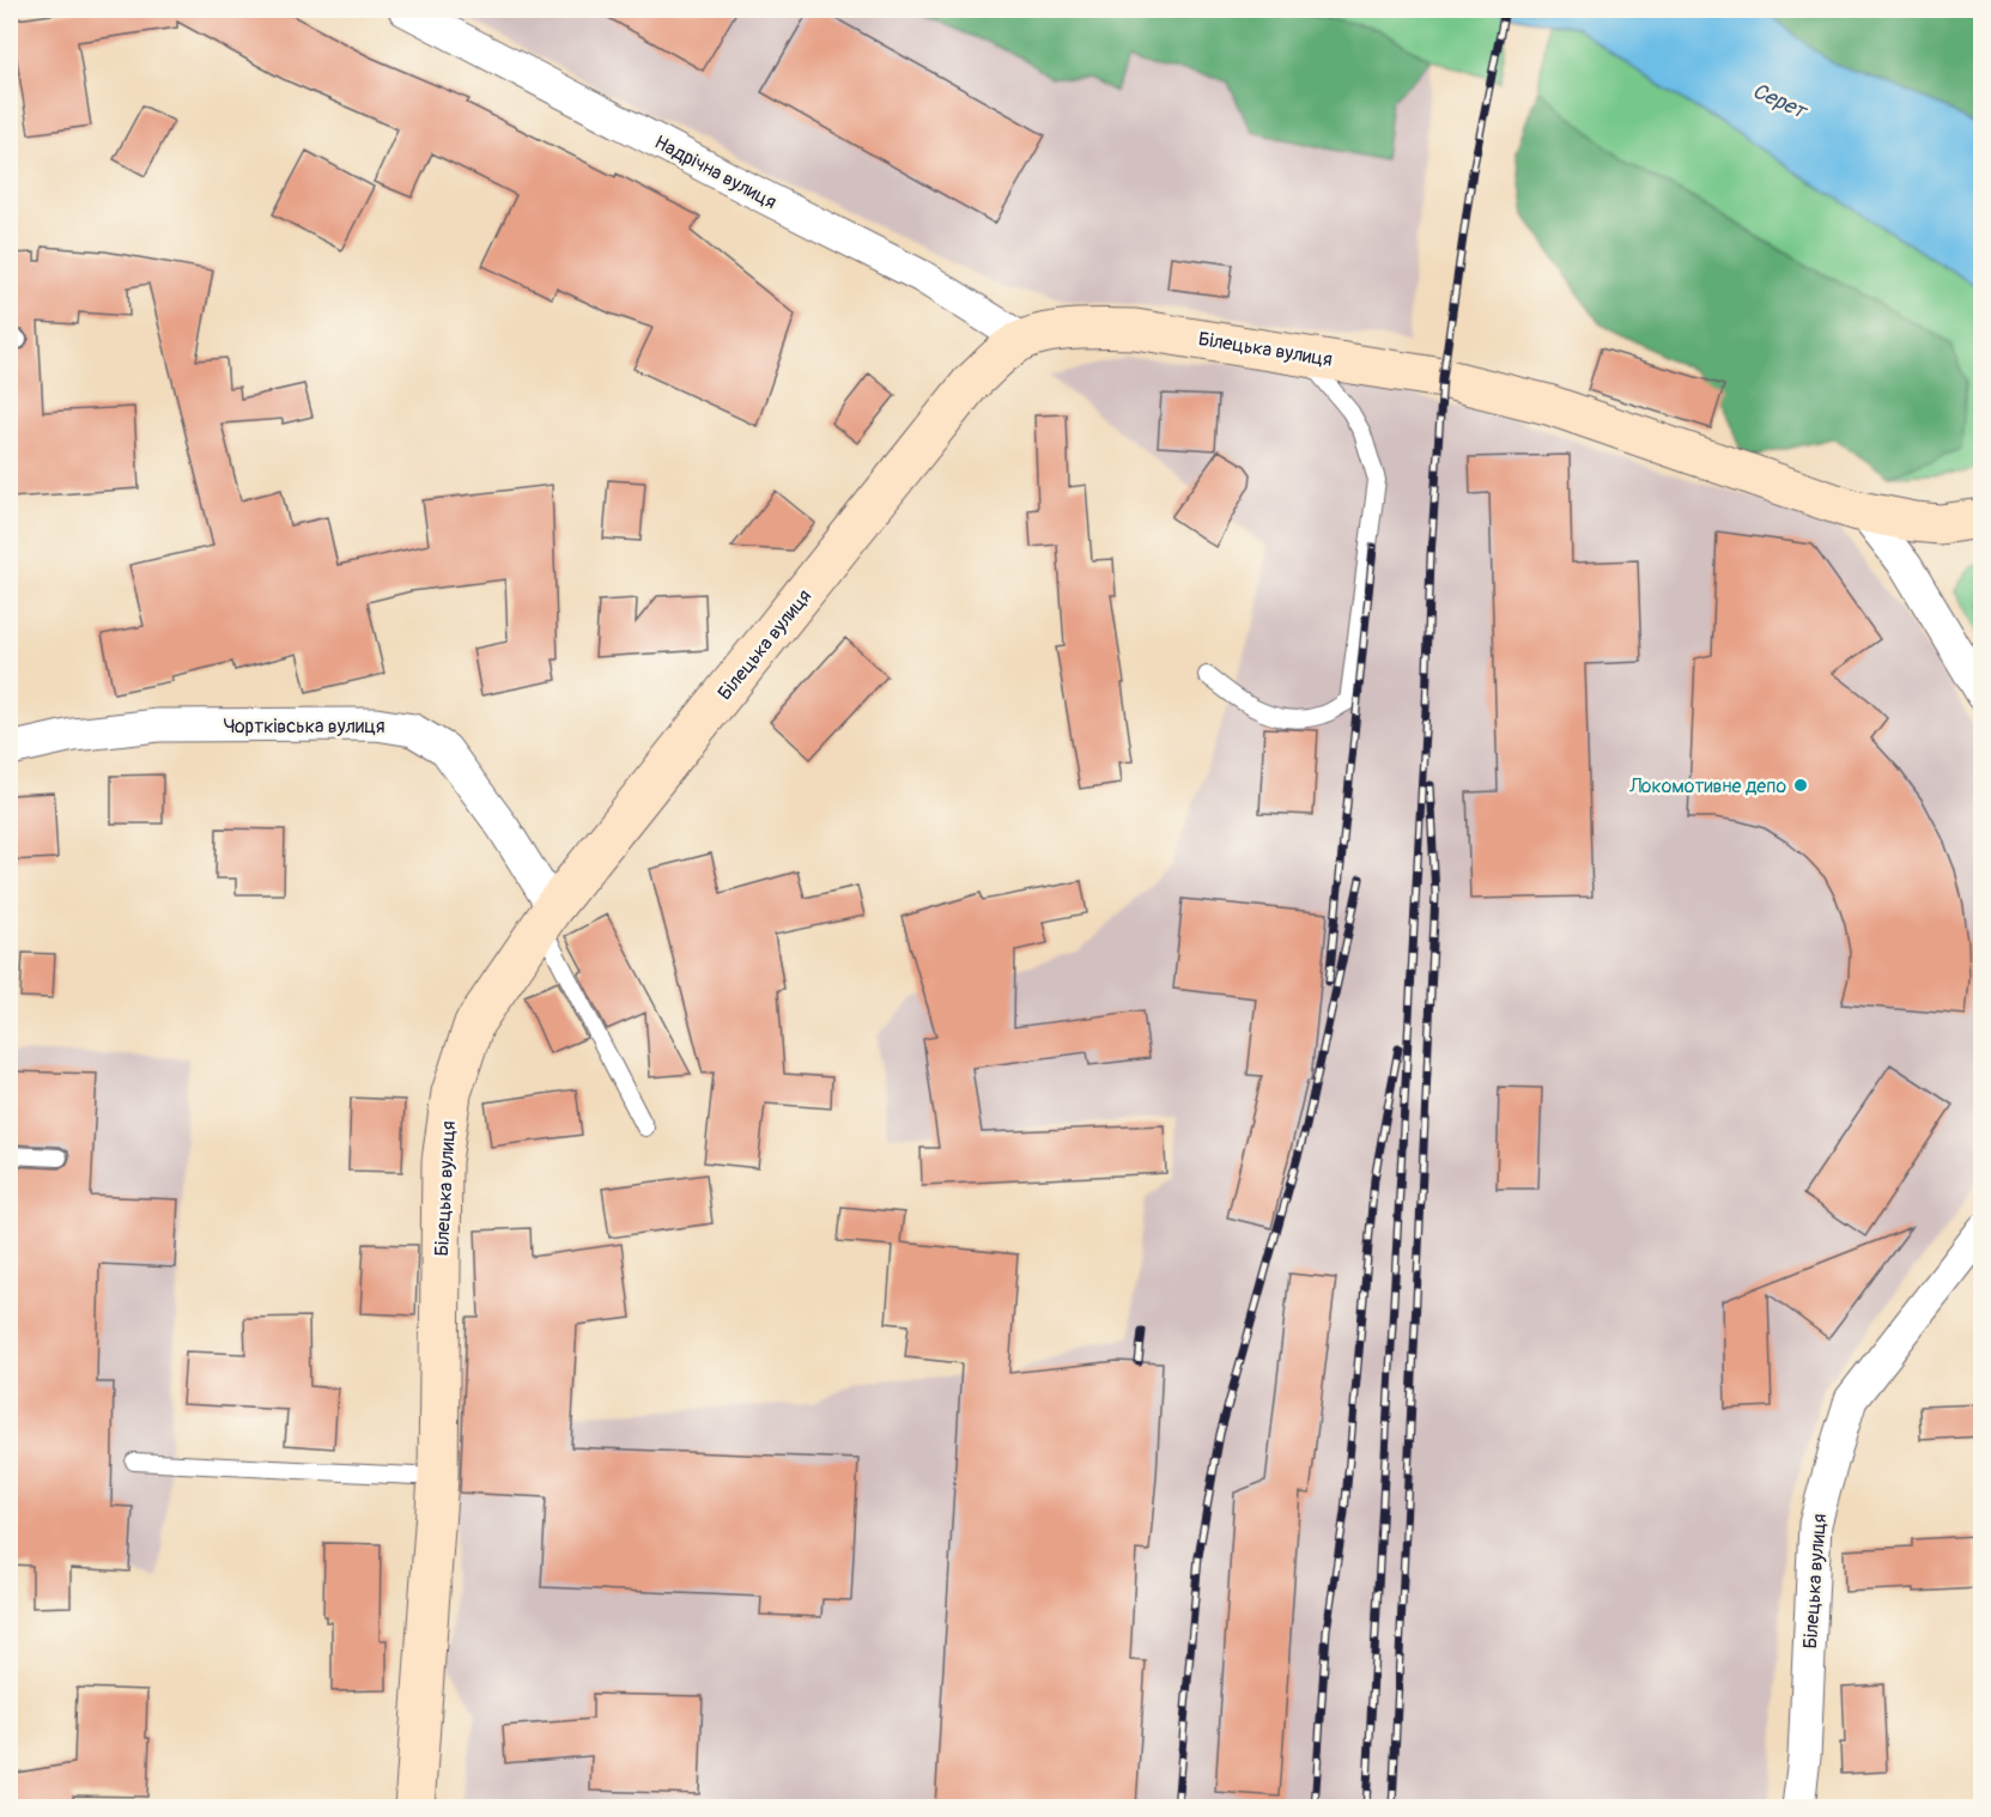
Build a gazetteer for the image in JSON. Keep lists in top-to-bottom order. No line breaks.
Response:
{"streets":{"street":["Надрічна вулиця","Білецька вулиця","Чортківська вулиця"]},"crossings":[["Надрічна вулиця","Білецька вулиця"],["Білецька вулиця","Чортківська вулиця"]],"water":["Серет"],"places":["Локомотивне депо"]}
